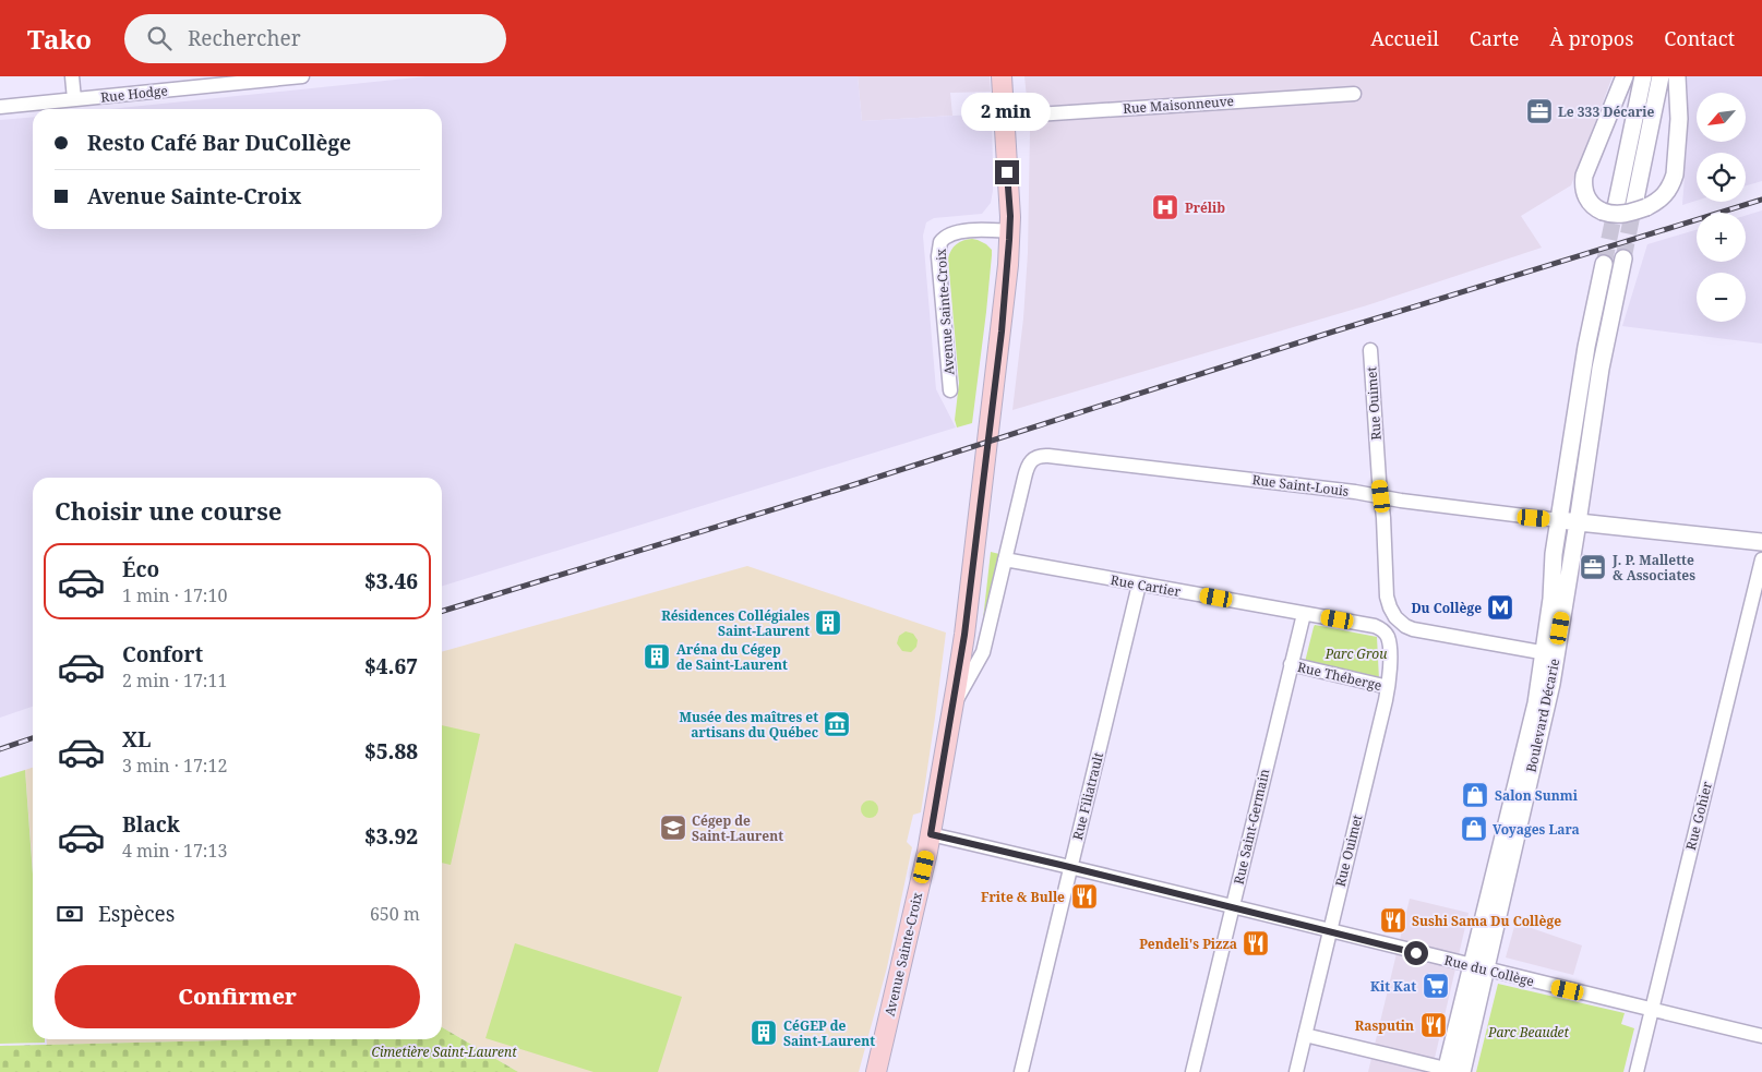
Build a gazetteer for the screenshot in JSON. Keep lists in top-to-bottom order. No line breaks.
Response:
{"streets":{"main road":["Avenue Sainte-Croix"],"street":["Rue Hodge","Rue Maisonneuve","Rue Ouimet","Rue Saint-Louis","Rue Cartier","Rue Théberge","Boulevard Décarie","Rue Filiatrault","Rue Gohier","Rue Saint-Germain","Rue du Collège"]},"crossings":[["Rue Maisonneuve","Avenue Sainte-Croix"],["Avenue Sainte-Croix","Rue Saint-Louis"],["Avenue Sainte-Croix","Rue Cartier"],["Avenue Sainte-Croix","Rue du Collège"],["Rue Ouimet","Rue Saint-Louis"],["Rue Ouimet","Rue Cartier"],["Rue Ouimet","Rue Théberge"],["Rue Ouimet","Boulevard Décarie"],["Rue Ouimet","Rue du Collège"],["Rue Saint-Louis","Boulevard Décarie"],["Rue Cartier","Rue Filiatrault"],["Rue Cartier","Rue Saint-Germain"],["Rue Théberge","Rue Saint-Germain"],["Boulevard Décarie","Rue du Collège"],["Rue Filiatrault","Rue du Collège"],["Rue Gohier","Rue du Collège"],["Rue Saint-Germain","Rue du Collège"]],"parks":["Parc Grou","Parc Beaudet","Cimetière Saint-Laurent"],"places":{"office":["Le 333 Décarie","J. P. Mallette & Associates"],"hospital":["Prélib"],"metro station":["Du Collège"],"building":["Résidences Collégiales Saint-Laurent","Aréna du Cégep de Saint-Laurent","CéGEP de Saint-Laurent"],"museum":["Musée des maîtres et artisans du Québec"],"shop":["Salon Sunmi","Voyages Lara"],"school or university":["Cégep de Saint-Laurent"],"restaurant":["Frite & Bulle","Sushi Sama Du Collège","Pendeli's Pizza","Rasputin"],"supermarket":["Kit Kat"]},"north":"bottom left","page":{"header":"Tako","search":"Rechercher","nav":["Accueil","Carte","À propos","Contact"],"map_buttons":["+","−"],"bubble":"2 min","banner":["Resto Café Bar DuCollège","Avenue Sainte-Croix"],"heading":"Choisir une course","list":[{"name":"Éco","note":"1 min · 17:10","value":"$3.46"},{"name":"Confort","note":"2 min · 17:11","value":"$4.67"},{"name":"XL","note":"3 min · 17:12","value":"$5.88"},{"name":"Black","note":"4 min · 17:13","value":"$3.92"}],"pay":["Espèces","650 m"],"buttons":"Confirmer"}}
